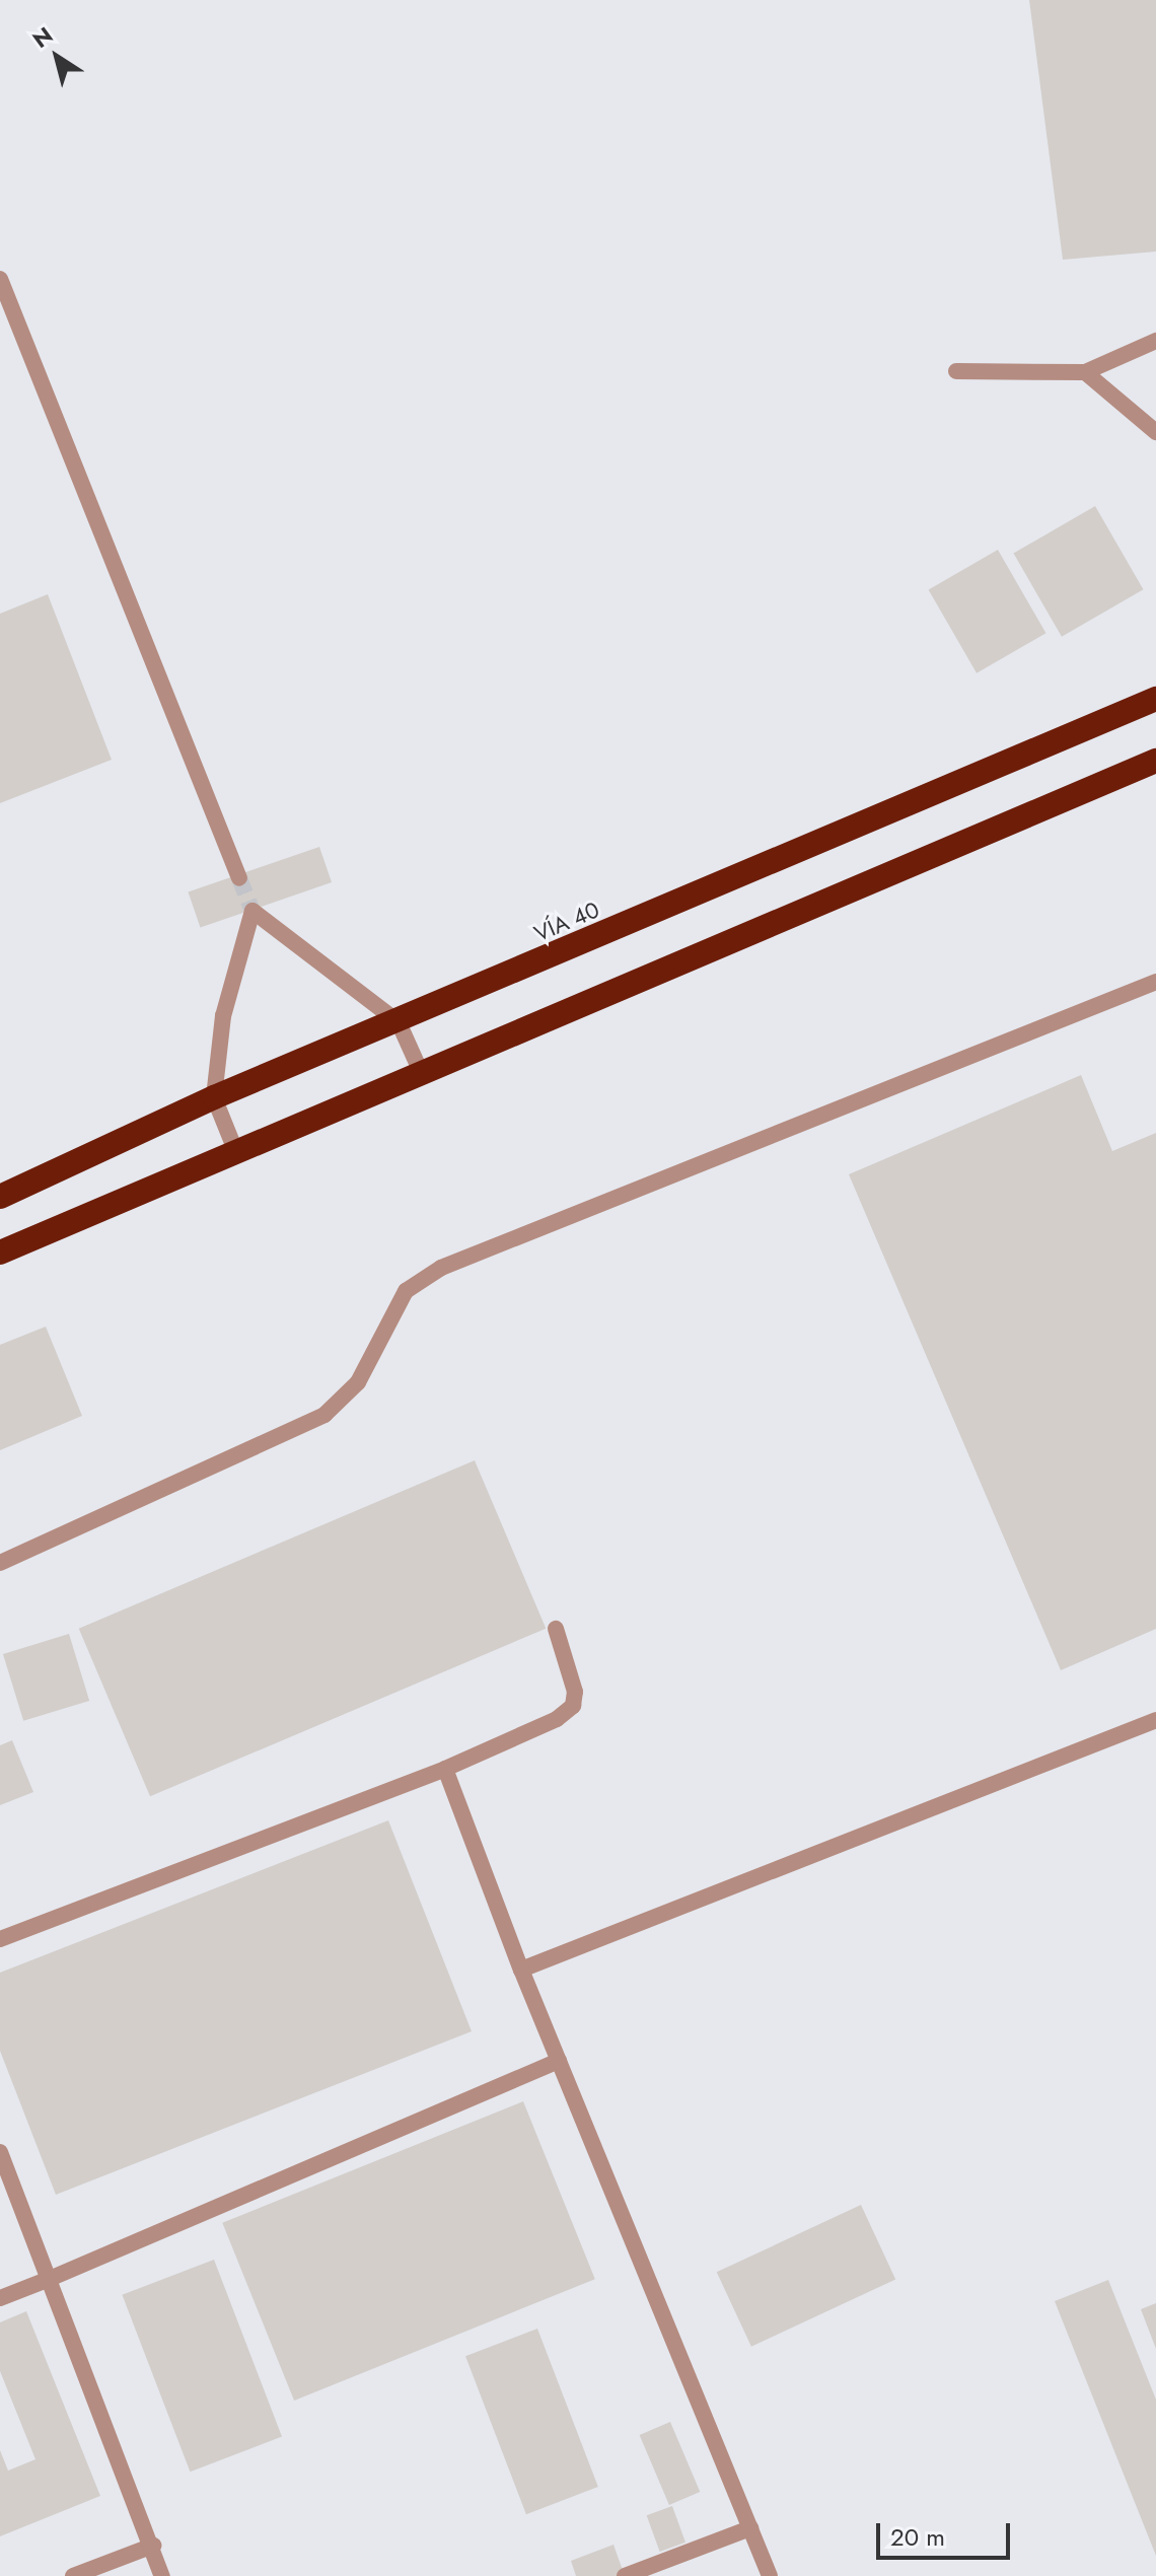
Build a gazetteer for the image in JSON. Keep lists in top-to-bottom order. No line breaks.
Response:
{"streets":{"highway":["VÍA 40"]},"scale_bar":"20 m","north":"top left"}
